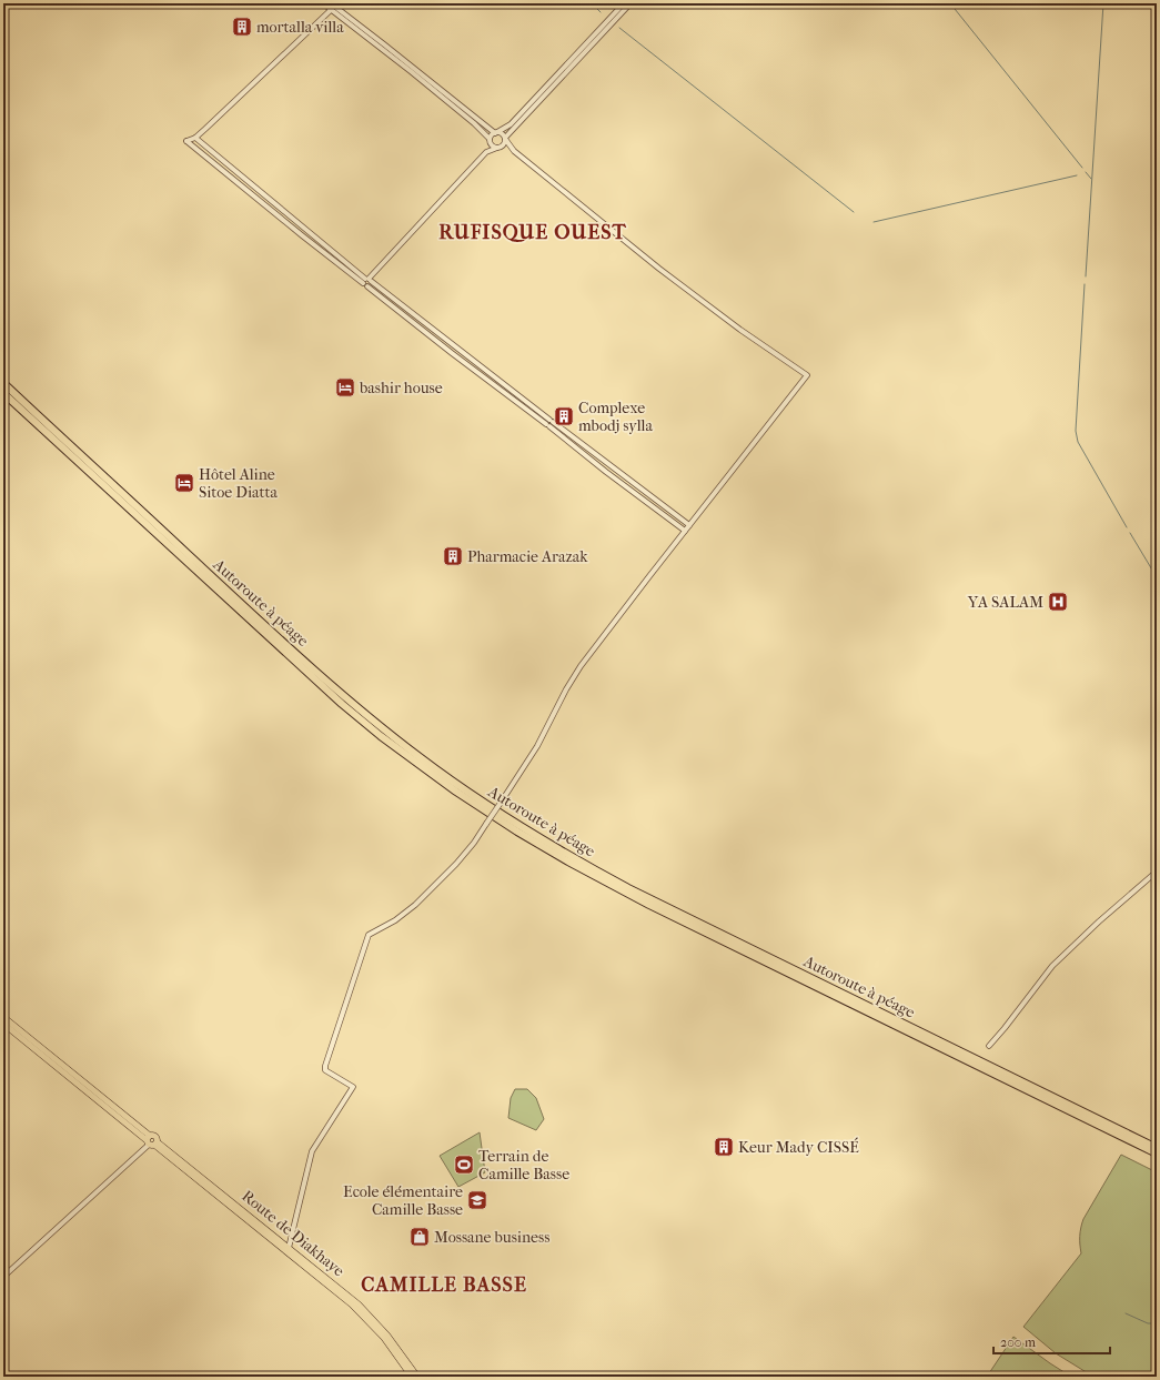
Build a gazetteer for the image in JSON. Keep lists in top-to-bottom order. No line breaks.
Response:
{"streets":{"highway":["Autoroute à péage"],"main road":["Route de Diakhaye"]},"districts":["RUFISQUE OUEST","CAMILLE BASSE"],"places":{"building":["mortalla villa","Complexe mbodj sylla","Pharmacie Arazak","Keur Mady CISSÉ"],"hotel":["bashir house","Hôtel Aline Sitoe Diatta"],"hospital":["YA SALAM"],"sports":["Terrain de Camille Basse"],"school or university":["Ecole élémentaire Camille Basse"],"shop":["Mossane business"]},"scale_bar":"200 m"}
